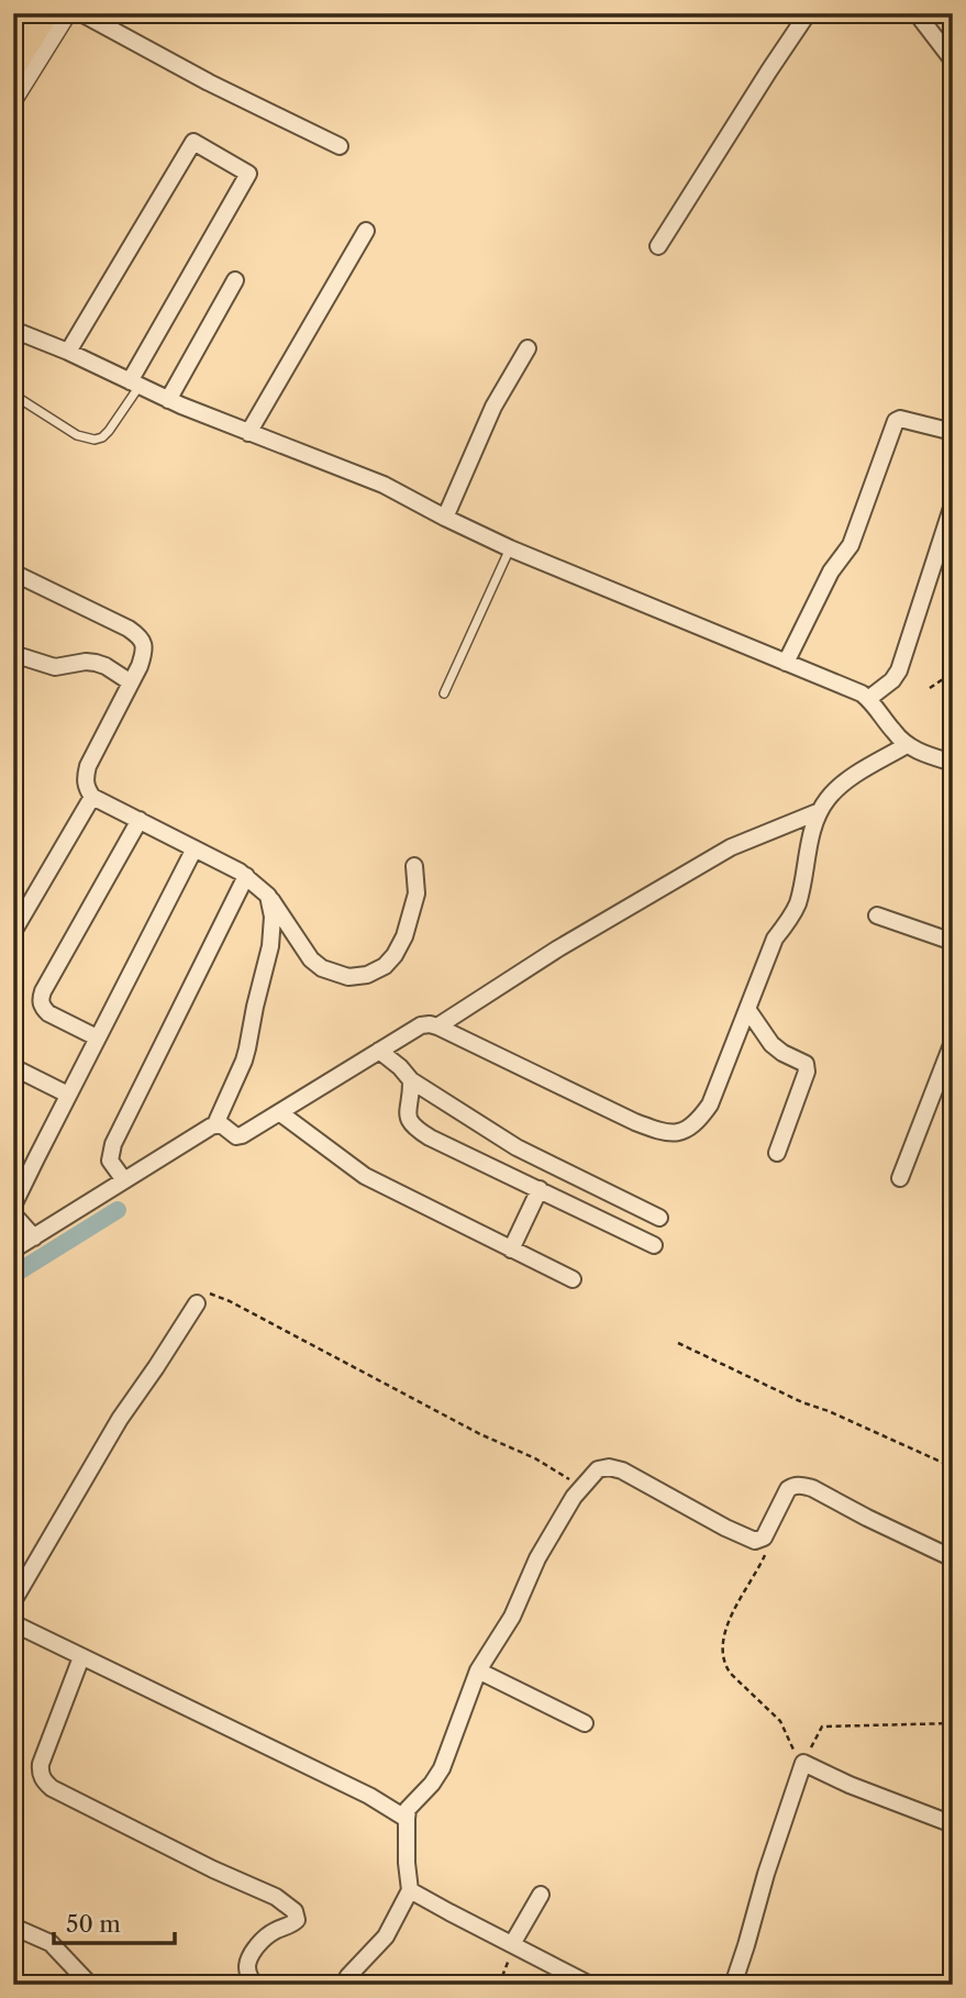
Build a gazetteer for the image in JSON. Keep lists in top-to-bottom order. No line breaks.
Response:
{"scale_bar":"50 m"}
